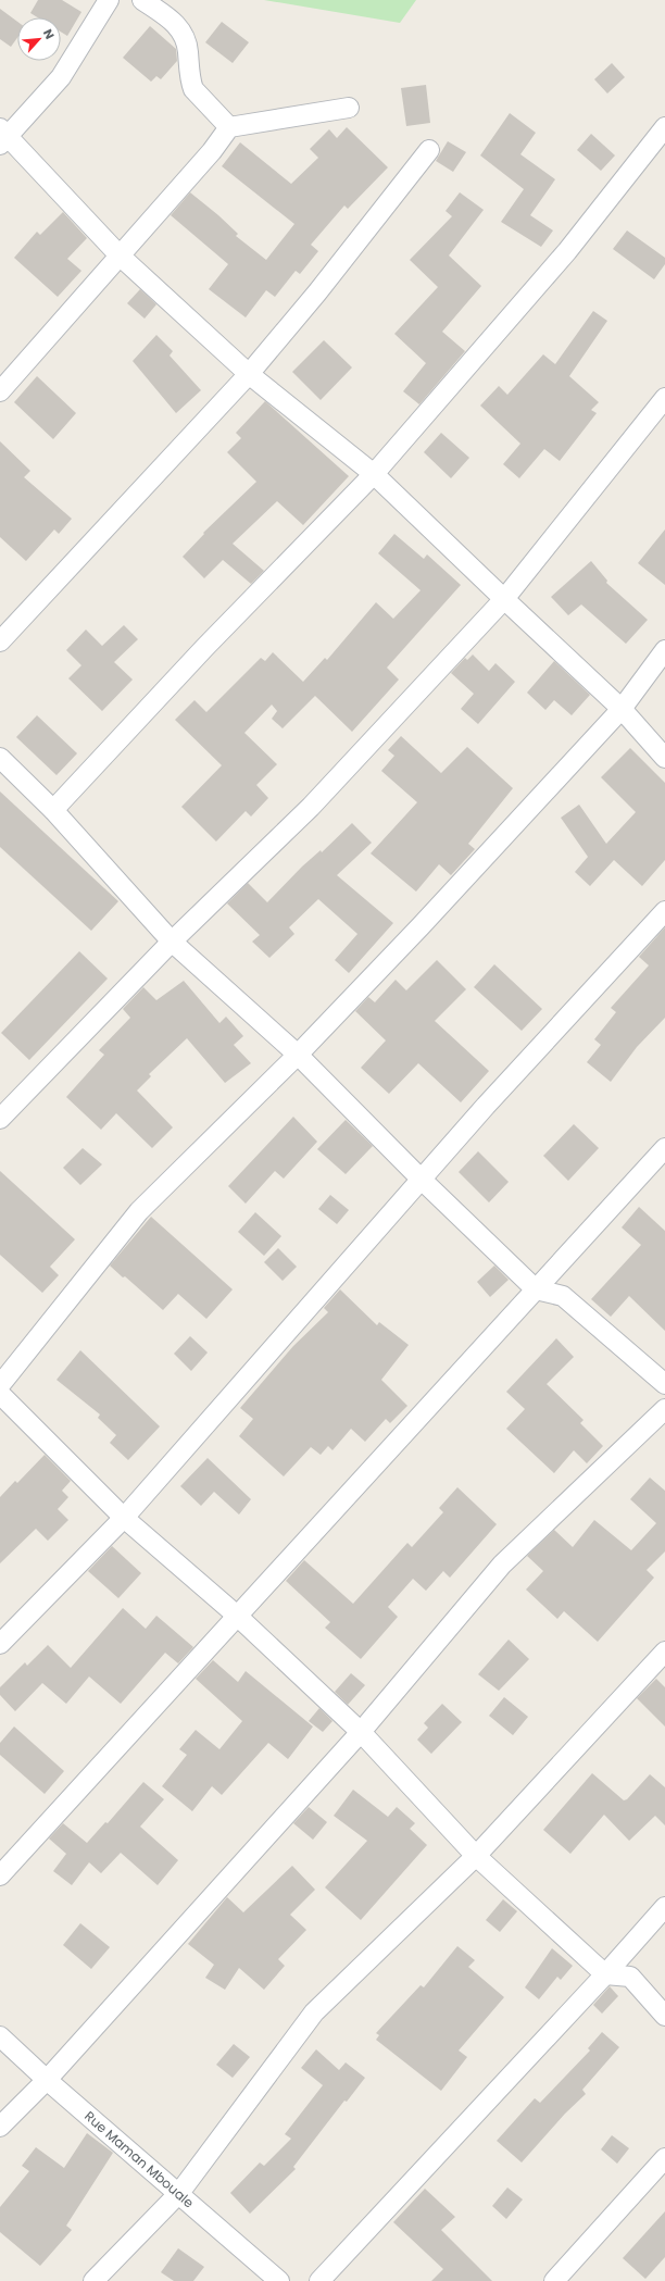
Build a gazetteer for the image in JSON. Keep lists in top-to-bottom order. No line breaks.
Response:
{"streets":{"street":["Rue Maman Mbouale"]},"north":"top right"}
